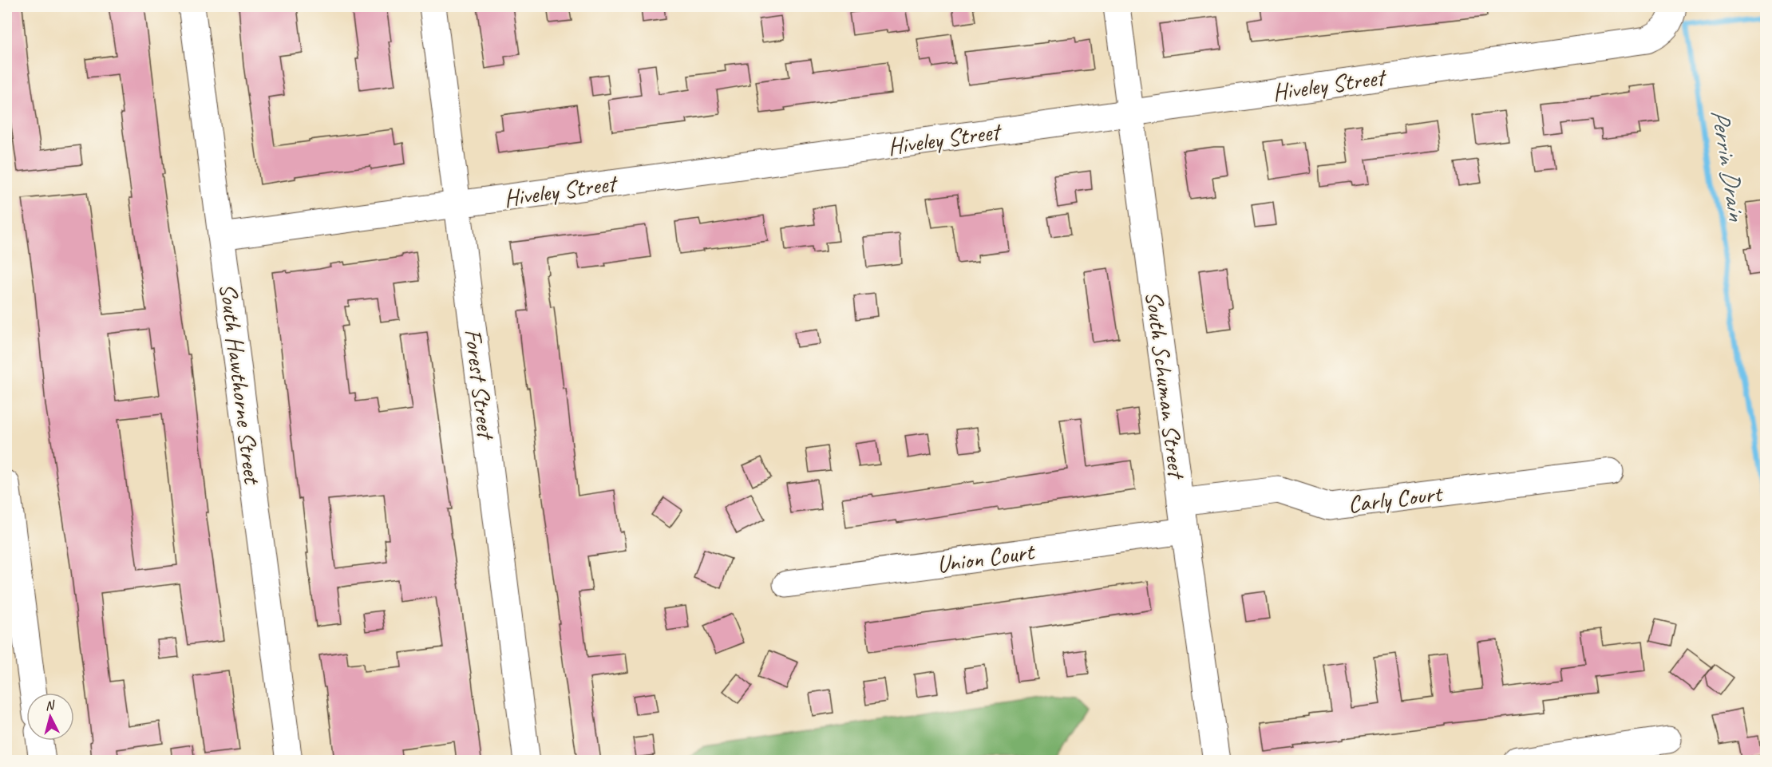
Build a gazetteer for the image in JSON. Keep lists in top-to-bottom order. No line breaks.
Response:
{"streets":{"street":["Hiveley Street","South Hawthorne Street","Forest Street","South Schuman Street","Carly Court","Union Court"]},"crossings":[["Hiveley Street","South Hawthorne Street"],["Hiveley Street","Forest Street"],["Hiveley Street","South Schuman Street"],["South Schuman Street","Carly Court"],["South Schuman Street","Union Court"]],"water":["Perrin Drain"],"north":"top"}
